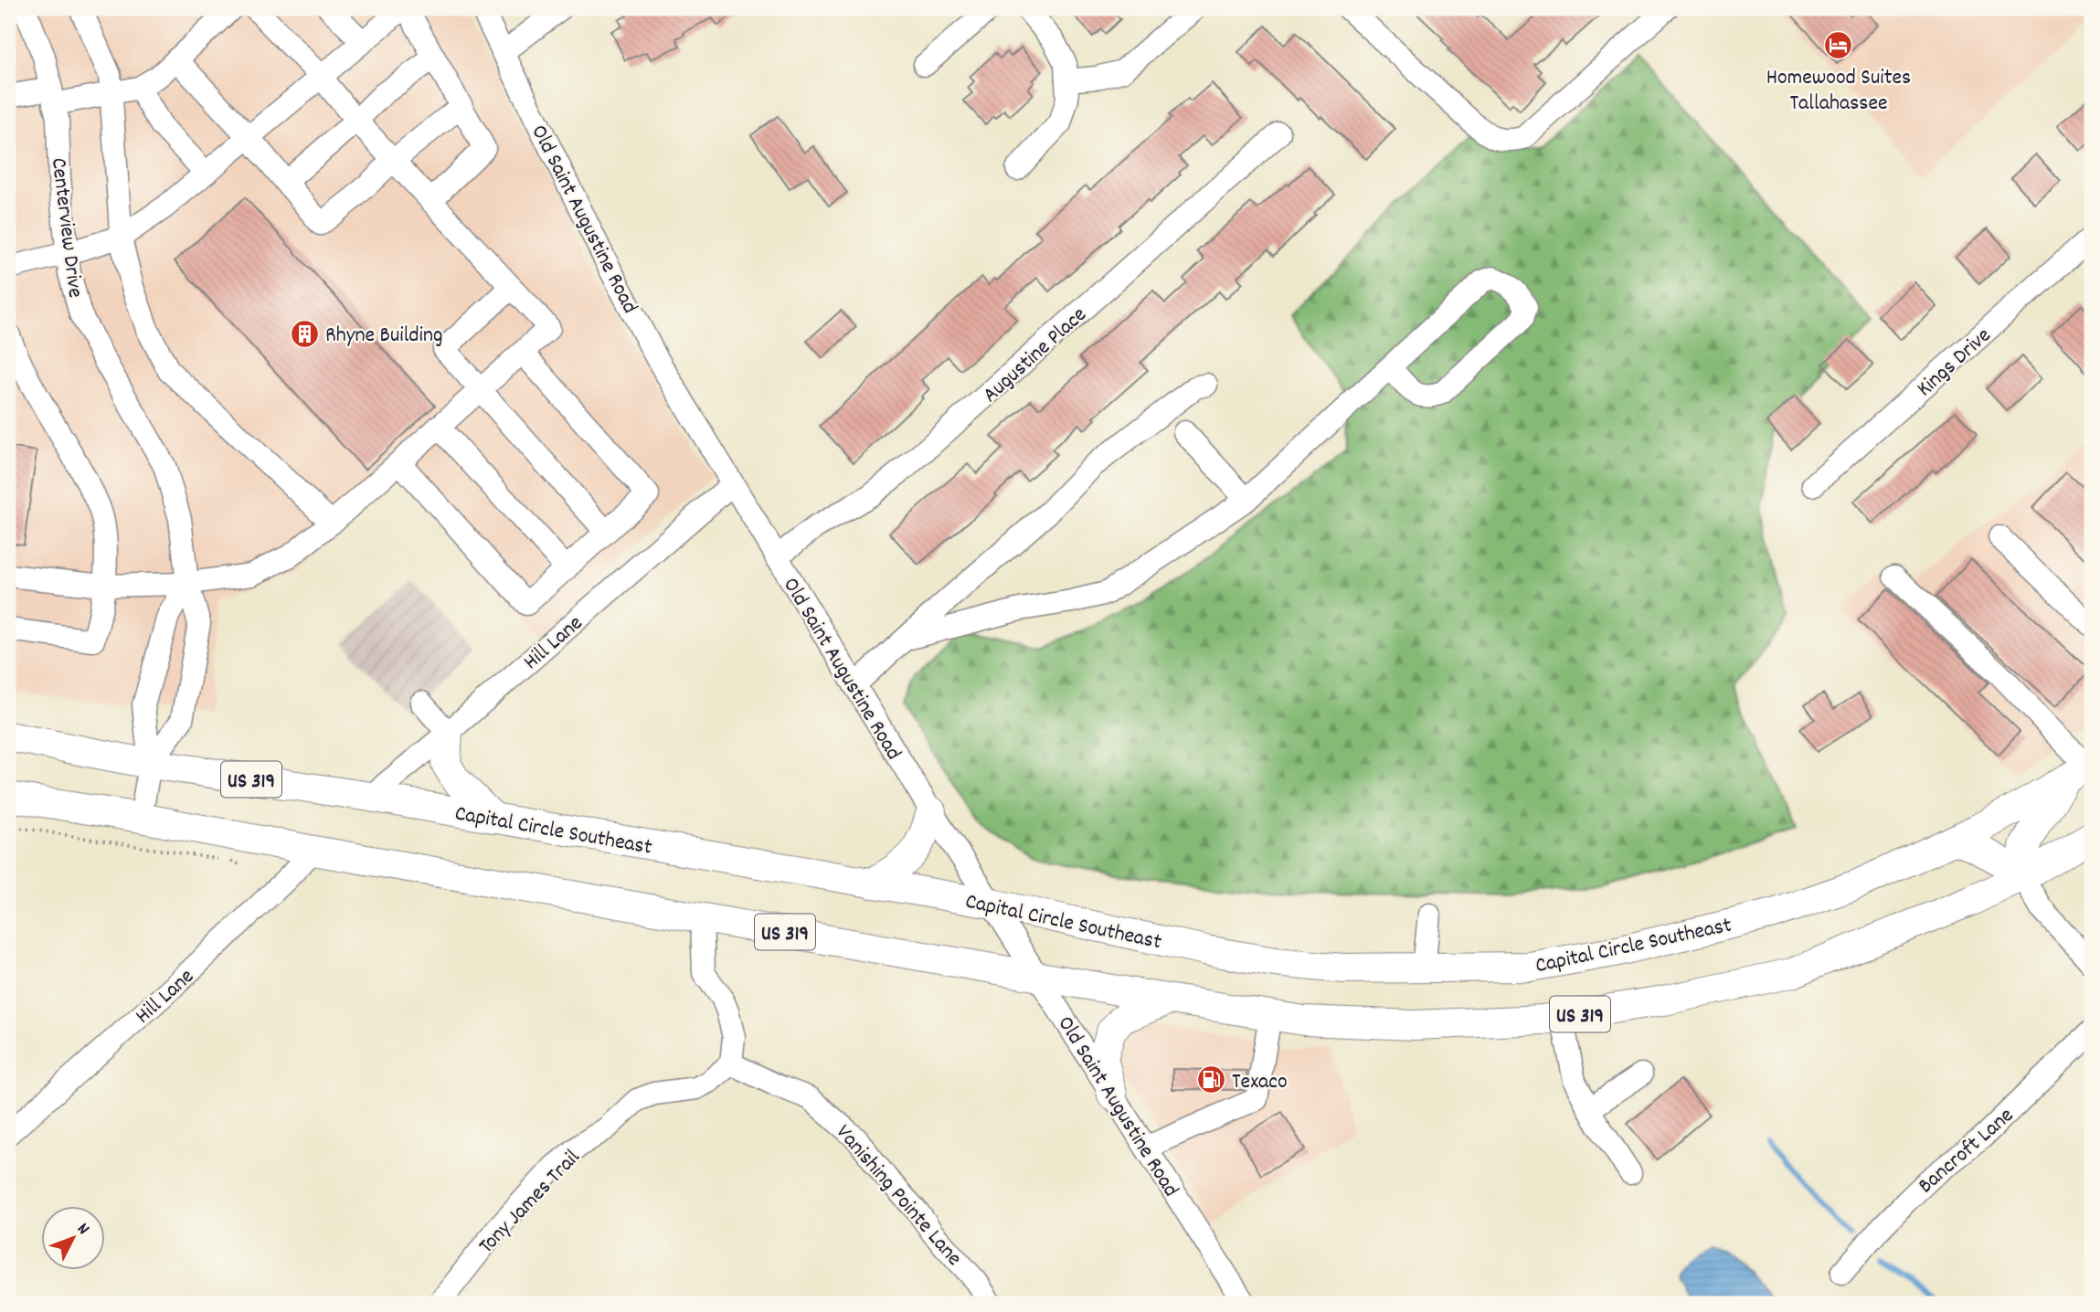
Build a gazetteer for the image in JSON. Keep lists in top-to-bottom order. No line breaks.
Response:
{"streets":{"main road":["US 319","Capital Circle Southeast"],"street":["Old Saint Augustine Road","Centerview Drive","Augustine Place","Kings Drive","Hill Lane","Bancroft Lane","Vanishing Pointe Lane","Tony James Trail"]},"crossings":[["Old Saint Augustine Road","Augustine Place"],["Old Saint Augustine Road","Hill Lane"],["Old Saint Augustine Road","US 319"],["Old Saint Augustine Road","Capital Circle Southeast"],["Centerview Drive","US 319"],["Centerview Drive","Capital Circle Southeast"],["Hill Lane","US 319"],["Hill Lane","Capital Circle Southeast"],["Vanishing Pointe Lane","Tony James Trail"]],"places":{"hotel":["Homewood Suites Tallahassee"],"building":["Rhyne Building"],"fuel station":["Texaco"]},"north":"top right"}
